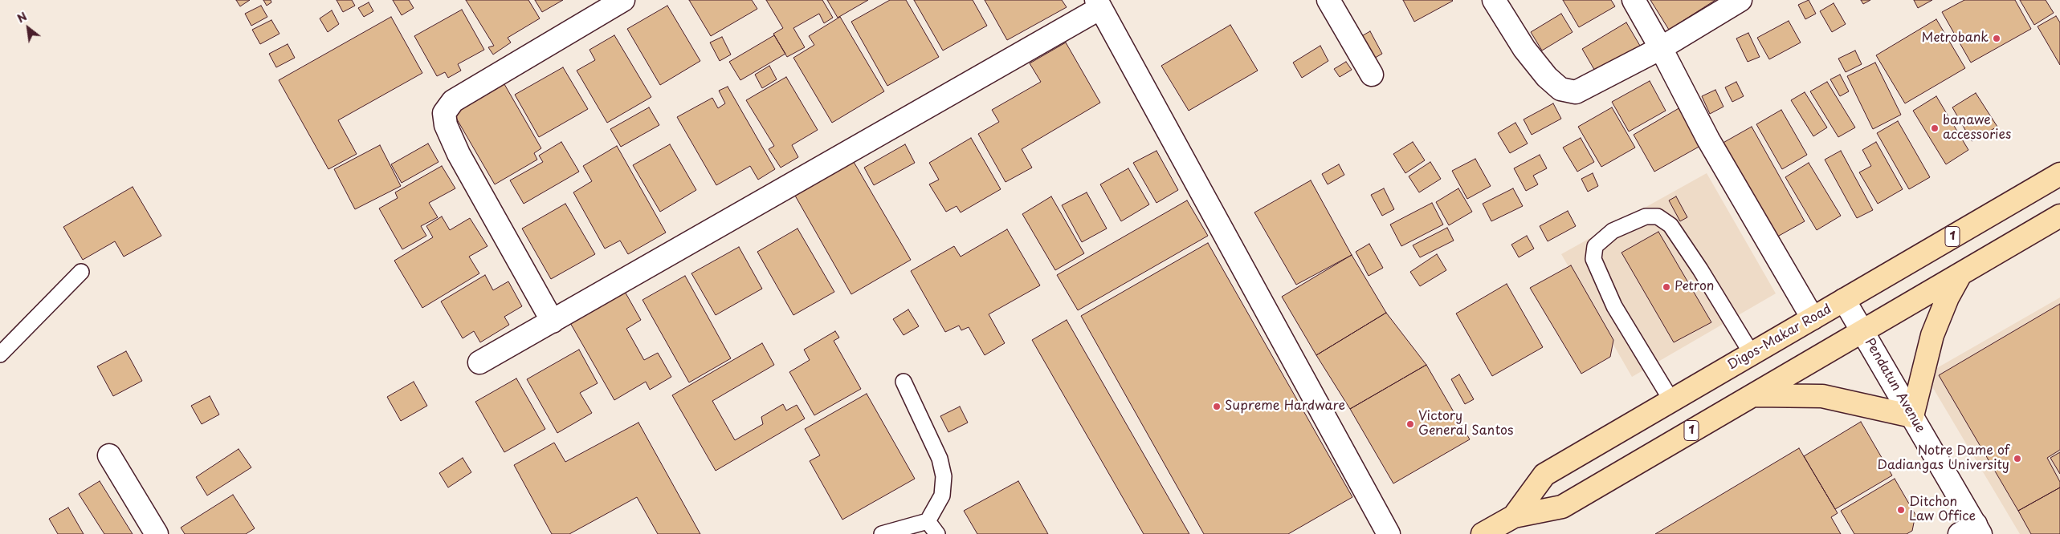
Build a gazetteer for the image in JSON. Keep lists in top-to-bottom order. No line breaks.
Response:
{"streets":{"main road":["1","Digos-Makar Road"],"street":["Pendatun Avenue"]},"crossings":[["Digos-Makar Road","Pendatun Avenue"]],"places":["Metrobank","banawe accessories","Petron","Supreme Hardware","Victory General Santos","Notre Dame of Dadiangas University","Ditchon Law Office"],"north":"top left"}
